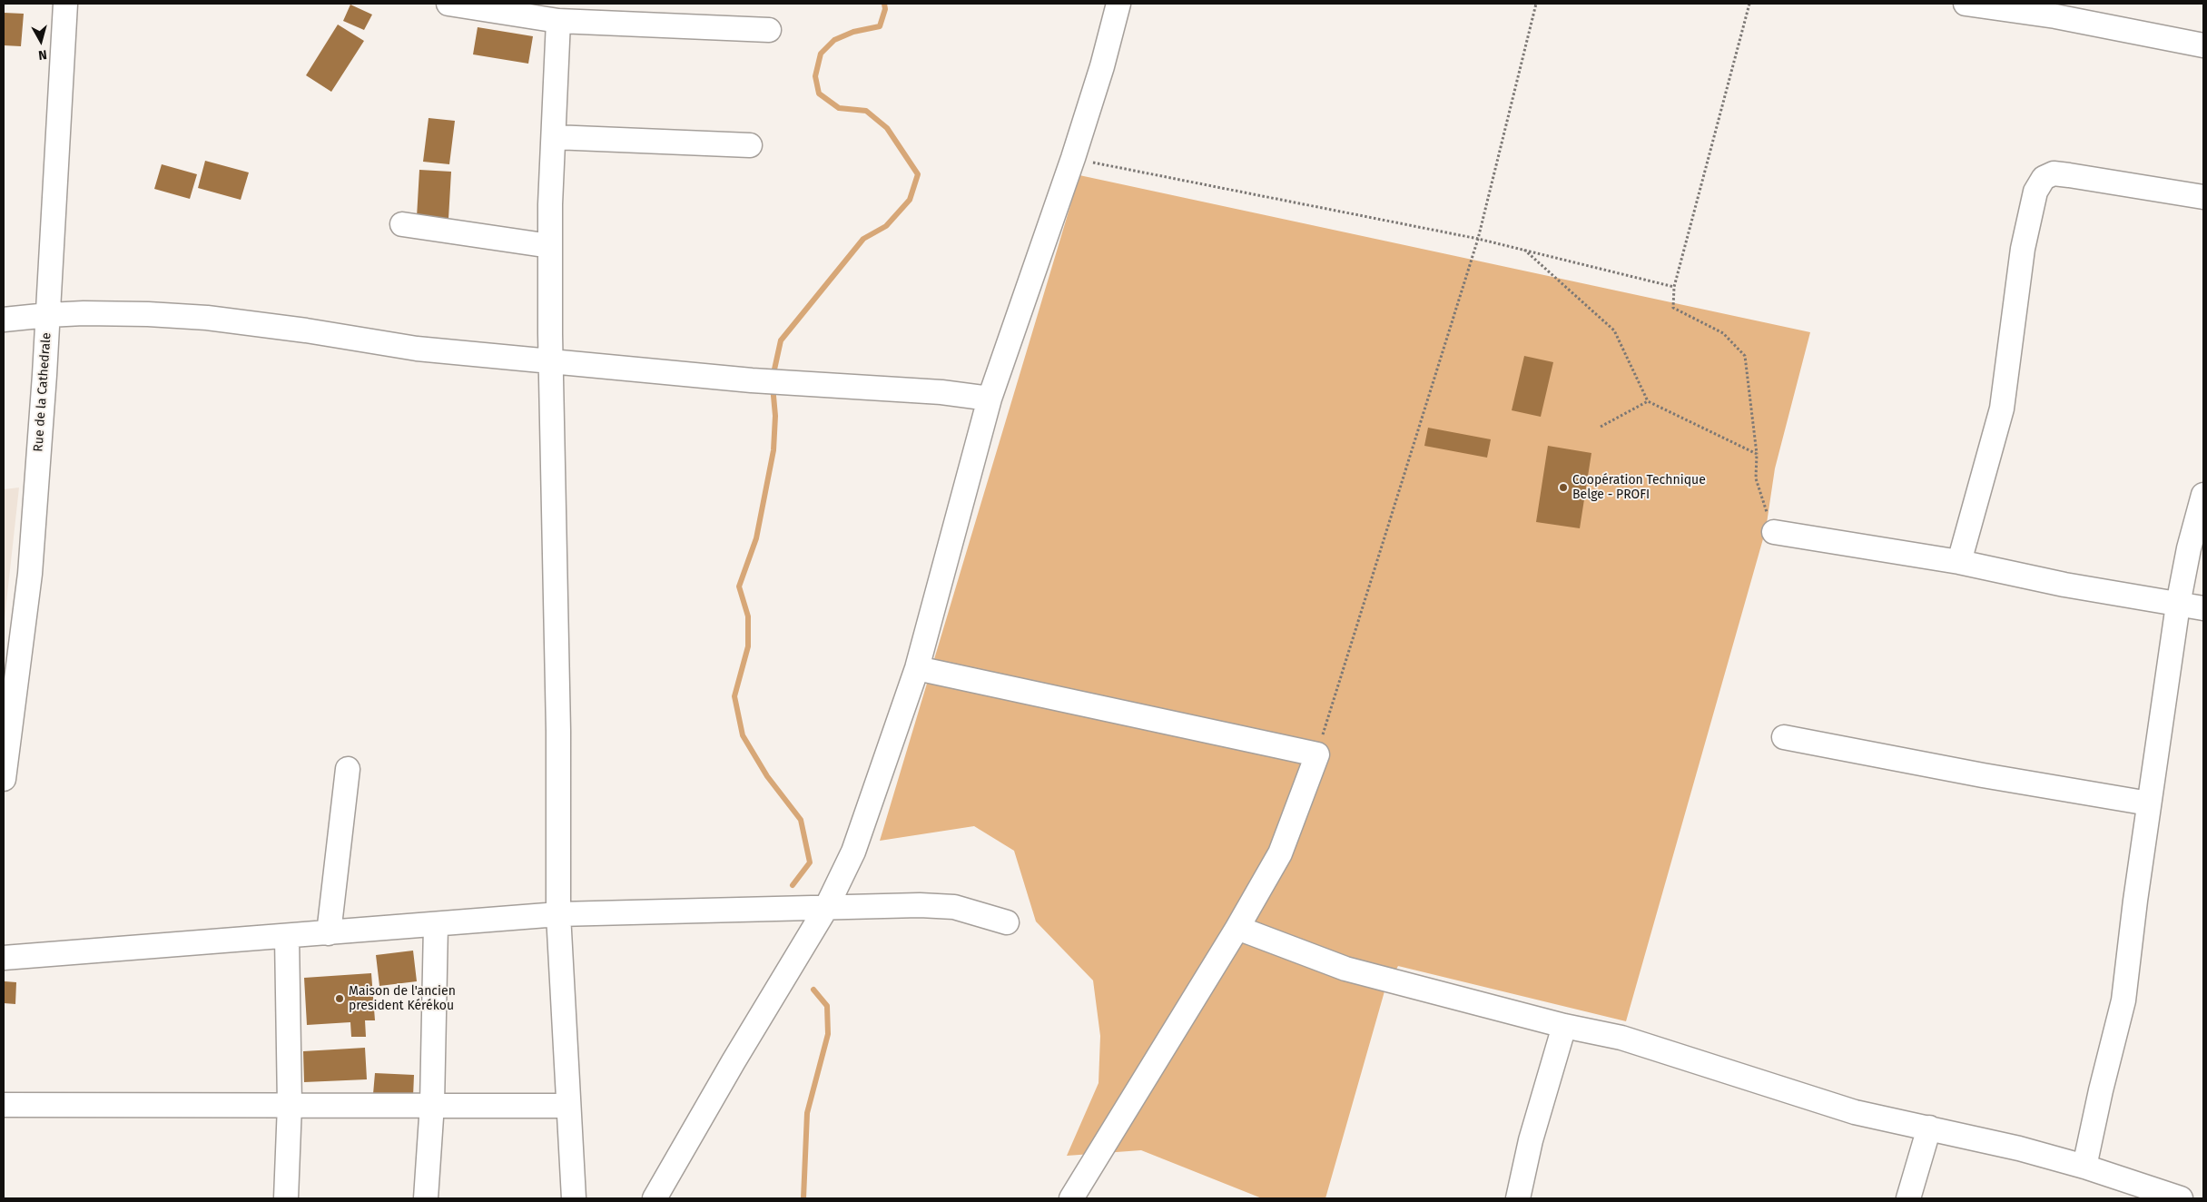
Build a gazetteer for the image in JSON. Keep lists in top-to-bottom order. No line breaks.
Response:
{"streets":{"street":["Rue de la Cathedrale"]},"places":["Coopération Technique Belge - PROFI","Maison de l'ancien president Kérékou"],"north":"bottom"}
